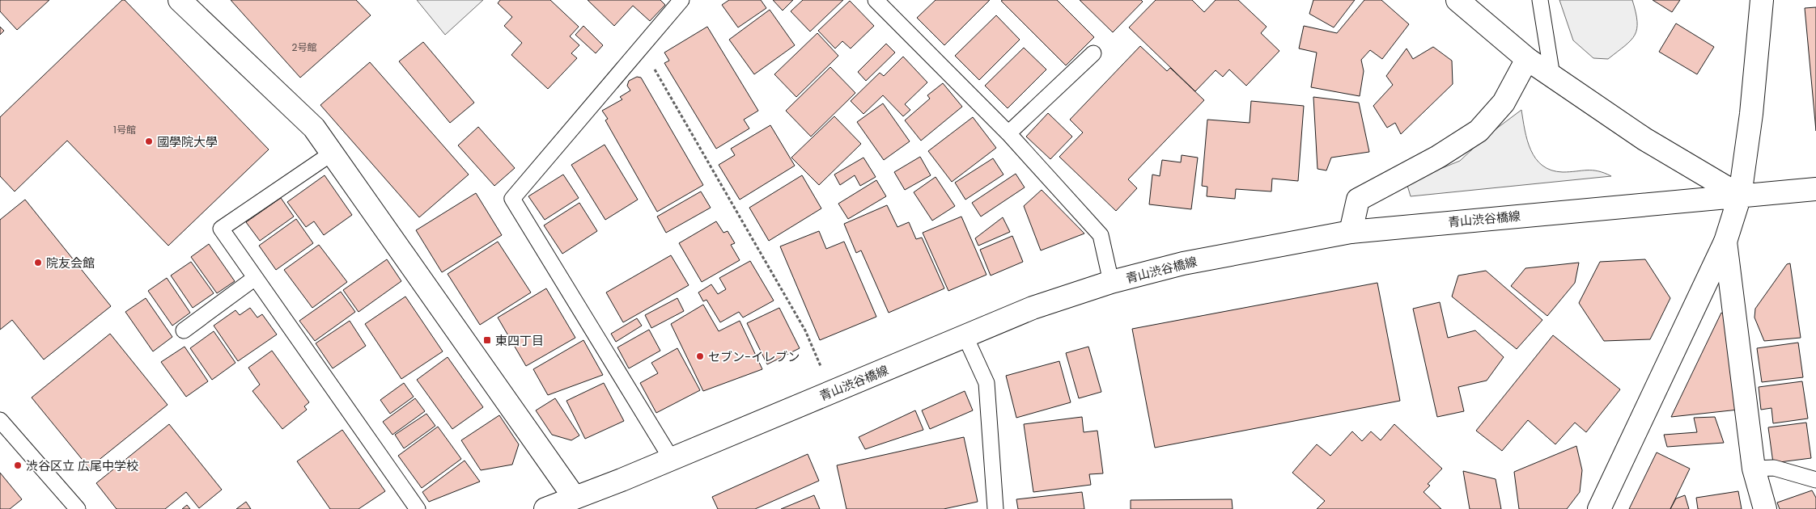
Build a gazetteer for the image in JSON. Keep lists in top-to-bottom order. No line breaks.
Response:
{"streets":{"street":["青山渋谷橋線"]},"places":{"other":["國學院大學","院友会館","セブン-イレブン","渋谷区立 広尾中学校"],"transit":["東四丁目"]},"house_numbers":["2号館","1号館"]}
